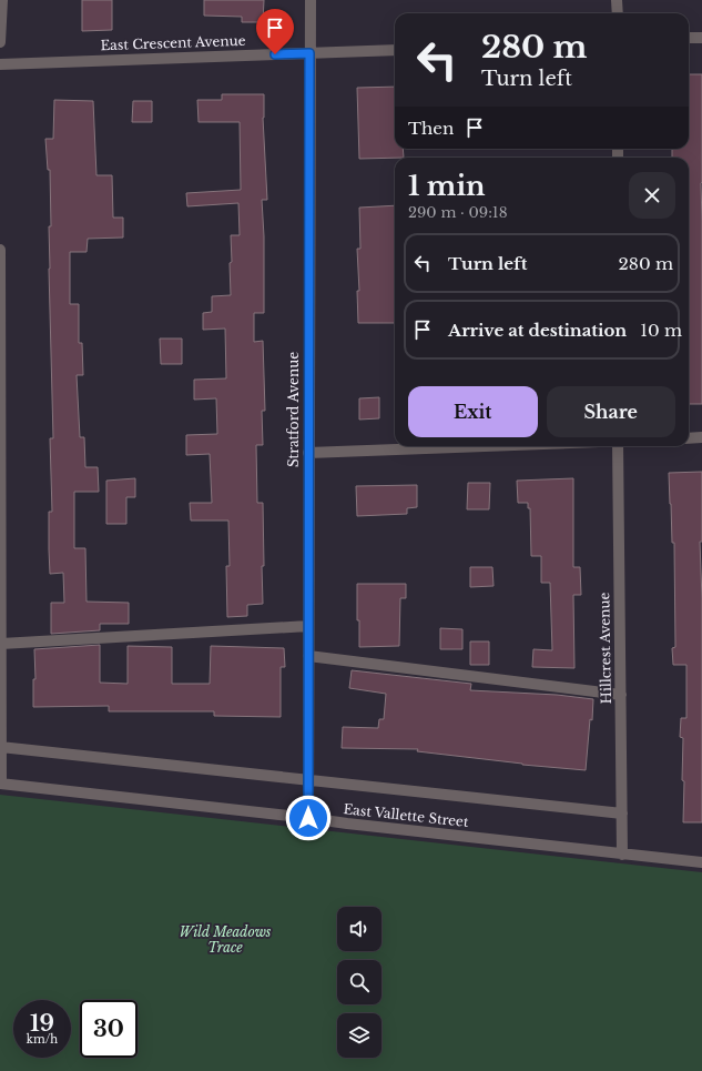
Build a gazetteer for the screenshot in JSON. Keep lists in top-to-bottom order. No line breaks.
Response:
{"streets":{"street":["East Crescent Avenue","Stratford Avenue","Hillcrest Avenue","East Vallette Street"]},"crossings":[["East Crescent Avenue","Stratford Avenue"],["Stratford Avenue","East Vallette Street"],["Hillcrest Avenue","East Vallette Street"]],"parks":["Wild Meadows Trace"],"page":{"turn":["280 m","Turn left"],"then":"Then","heading":["1 min","290 m · 09:18"],"list":[{"name":"Turn left","value":"280 m"},{"name":"Arrive at destination","value":"10 m"}],"buttons":["Exit","Share"],"speed":"19 km/h","limit":"30"}}
